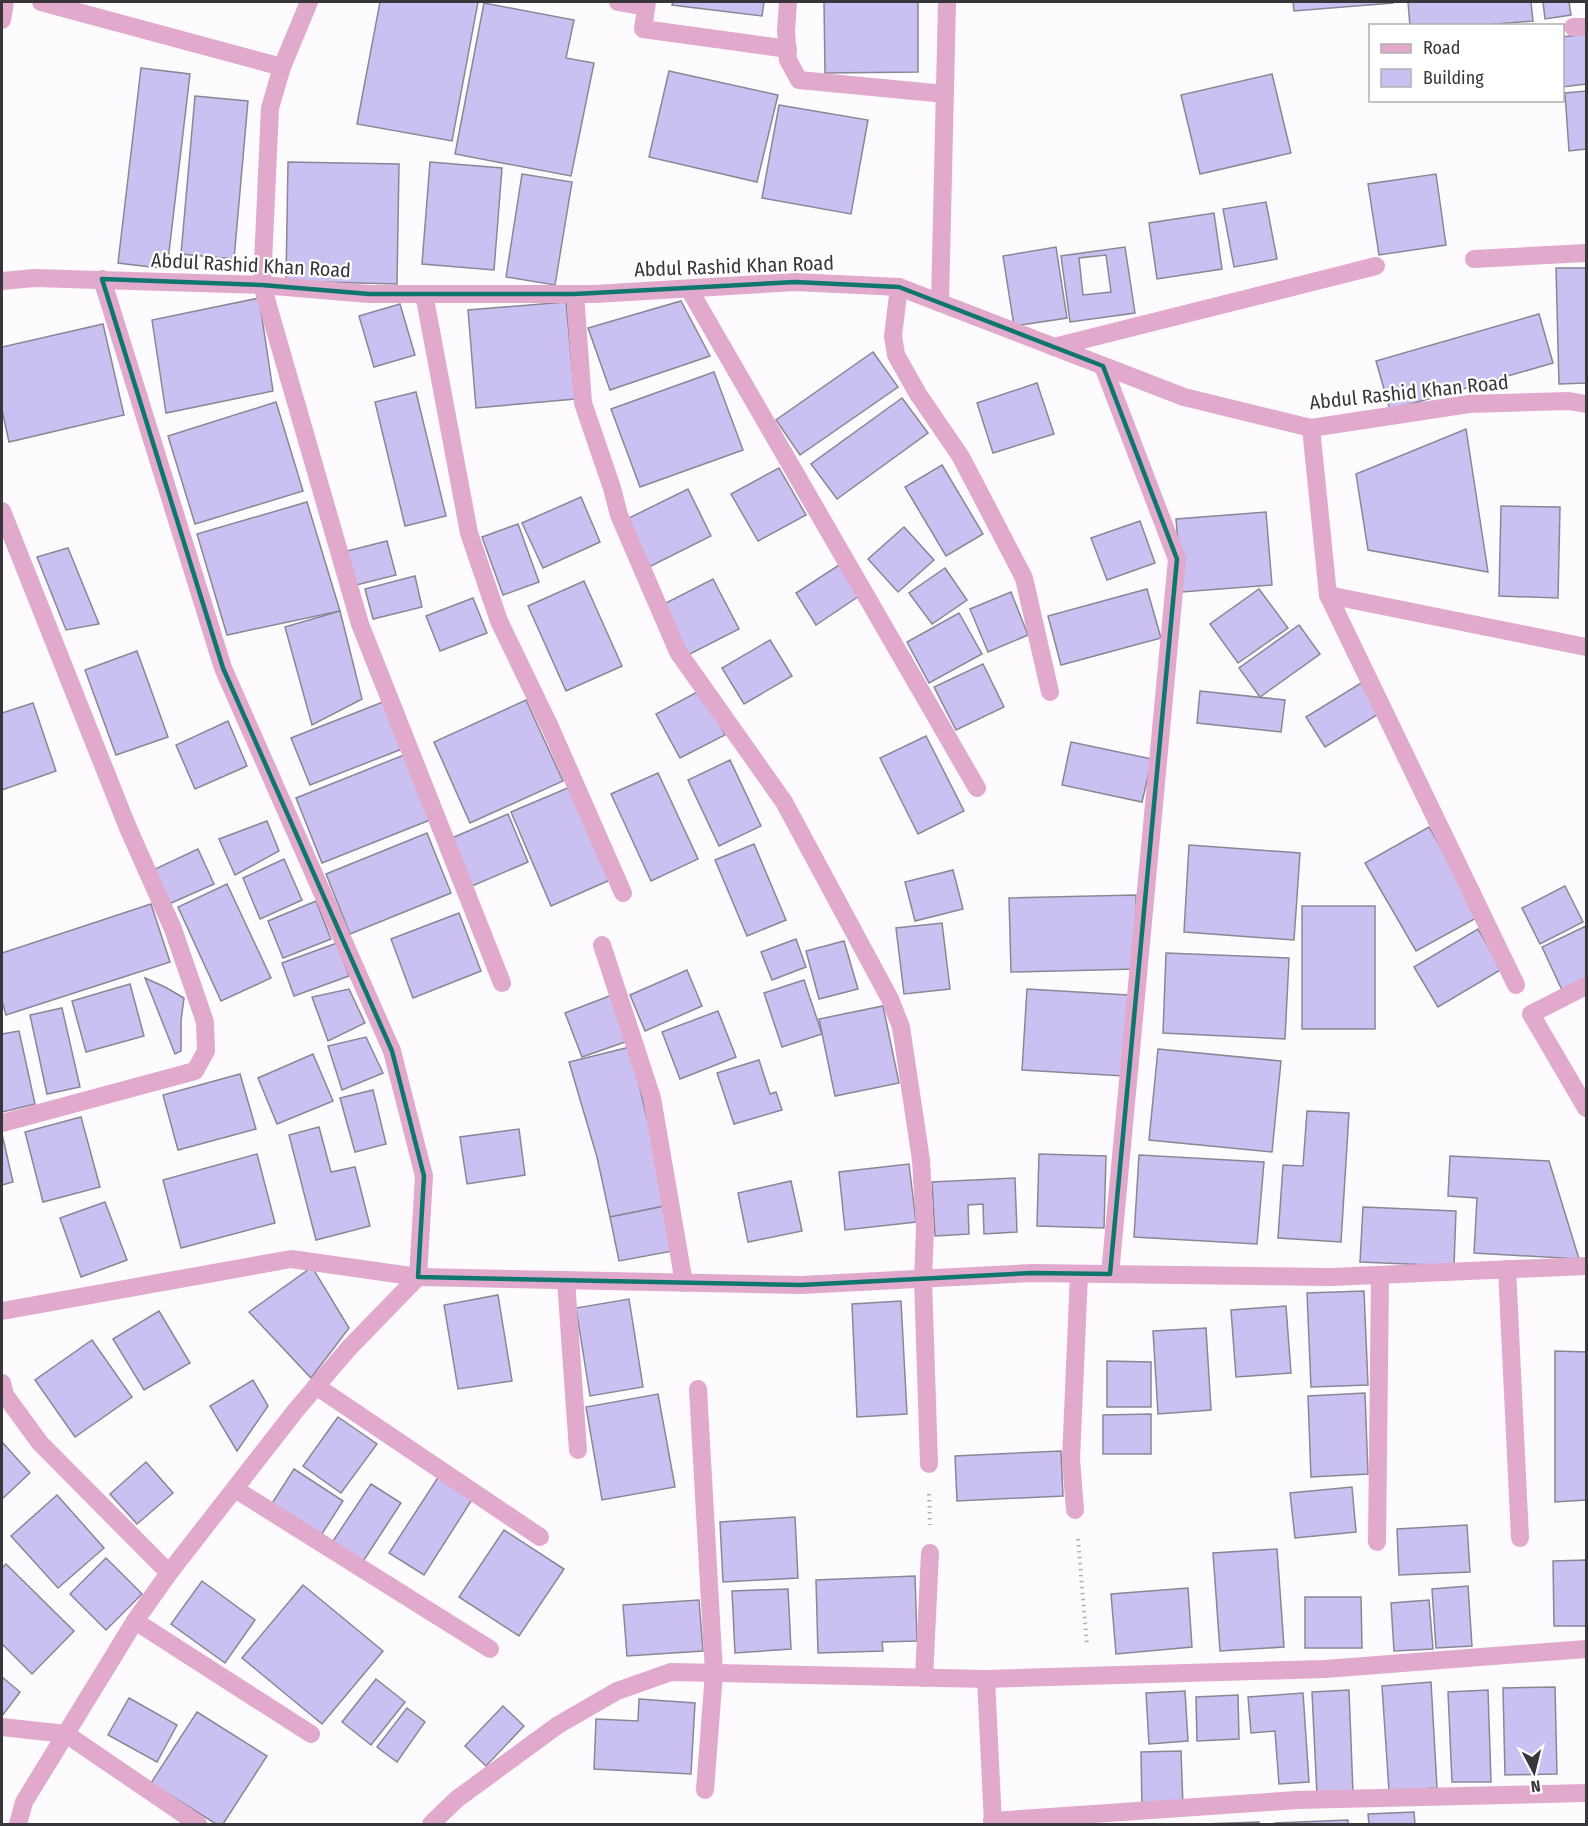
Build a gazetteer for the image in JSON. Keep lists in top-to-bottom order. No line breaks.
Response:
{"streets":{"street":["Abdul Rashid Khan Road"]},"legend":["Road","Building"],"north":"bottom"}
